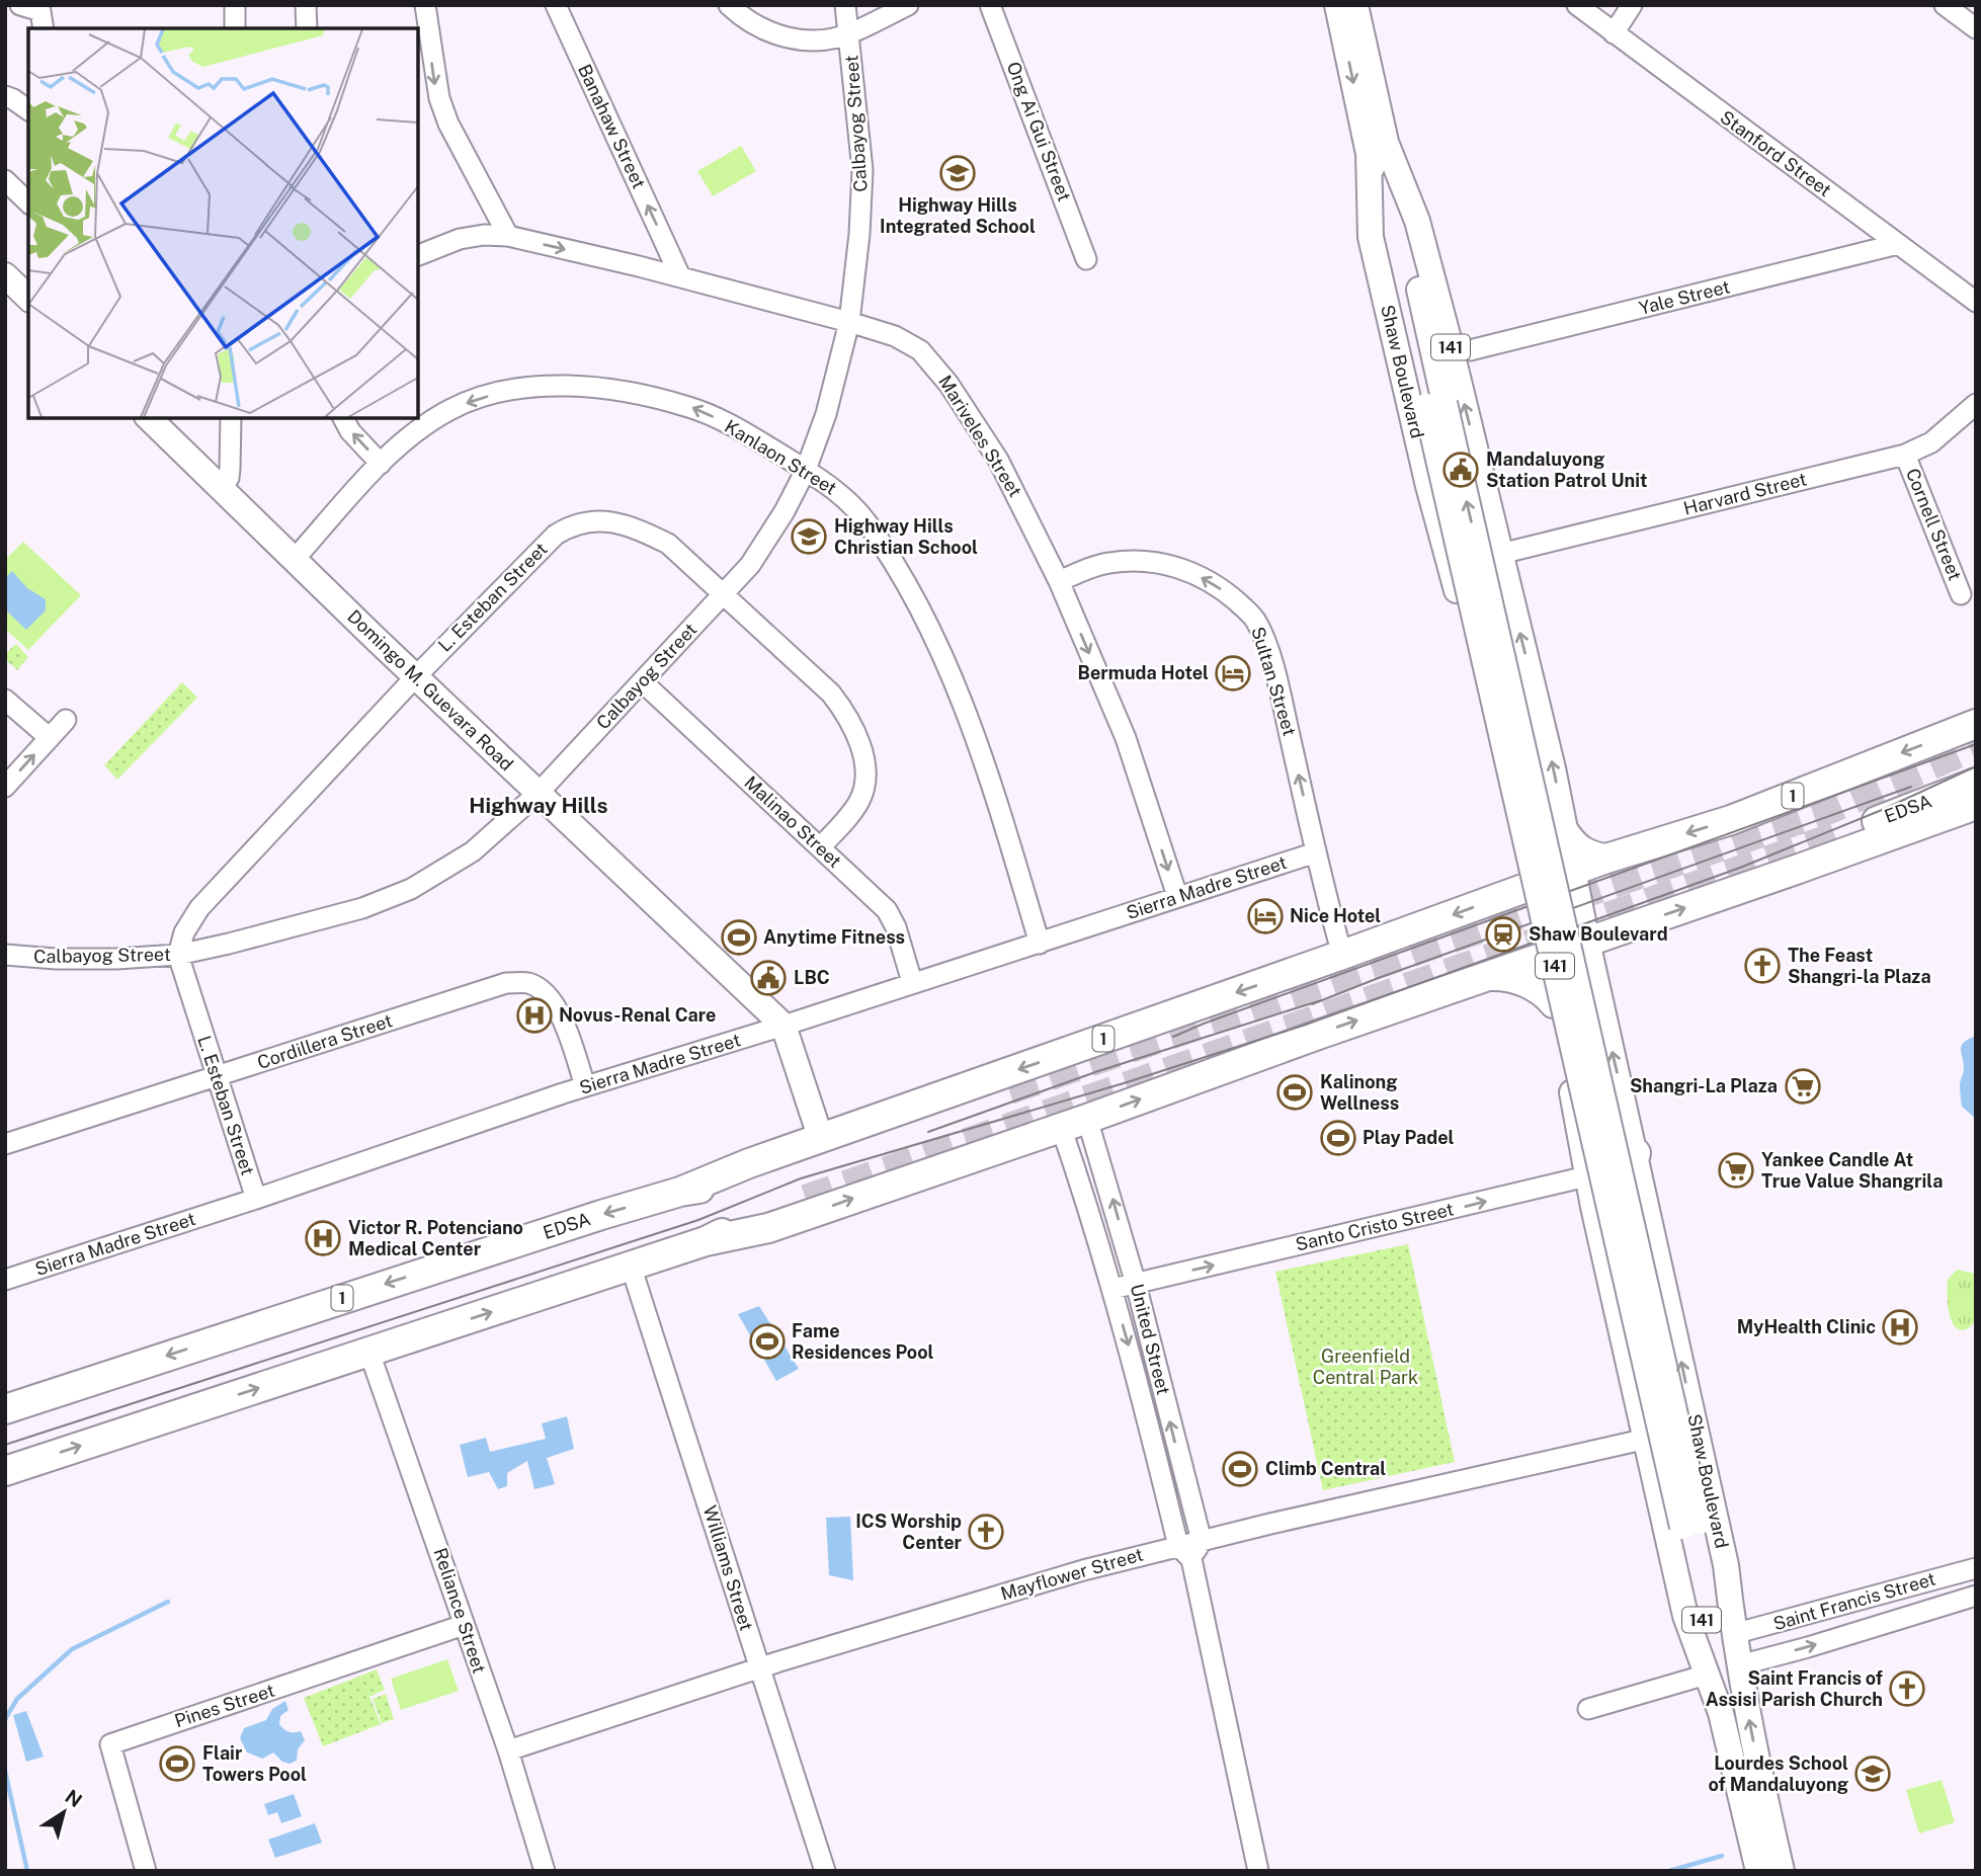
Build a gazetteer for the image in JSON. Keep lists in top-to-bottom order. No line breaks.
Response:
{"streets":{"highway":["1","EDSA"],"main road":["141","Shaw Boulevard","Domingo M. Guevara Road"],"street":["Calbayog Street","Banahaw Street","Ong Ai Gui Street","Stanford Street","Yale Street","Mariveles Street","Kanlaon Street","Harvard Street","Cornell Street","L. Esteban Street","Sultan Street","Malinao Street","Sierra Madre Street","Cordillera Street","Santo Cristo Street","United Street","Williams Street","Mayflower Street","Saint Francis Street","Reliance Street","Pines Street"]},"crossings":[["Calbayog Street","Mariveles Street"],["Calbayog Street","Kanlaon Street"],["Calbayog Street","L. Esteban Street"],["Calbayog Street","Domingo M. Guevara Road"],["Calbayog Street","Malinao Street"],["Banahaw Street","Mariveles Street"],["Stanford Street","Yale Street"],["141","Shaw Boulevard"],["141","1"],["141","Santo Cristo Street"],["141","Mayflower Street"],["141","Saint Francis Street"],["Shaw Boulevard","Harvard Street"],["Shaw Boulevard","Santo Cristo Street"],["Shaw Boulevard","Saint Francis Street"],["Mariveles Street","Sultan Street"],["Mariveles Street","Sierra Madre Street"],["Kanlaon Street","Domingo M. Guevara Road"],["Kanlaon Street","Sierra Madre Street"],["Harvard Street","Cornell Street"],["L. Esteban Street","Domingo M. Guevara Road"],["L. Esteban Street","Malinao Street"],["L. Esteban Street","Sierra Madre Street"],["L. Esteban Street","Cordillera Street"],["Sultan Street","1"],["Sultan Street","Sierra Madre Street"],["Domingo M. Guevara Road","1"],["Domingo M. Guevara Road","Sierra Madre Street"],["1","EDSA"],["Malinao Street","Sierra Madre Street"],["Sierra Madre Street","Cordillera Street"],["Santo Cristo Street","United Street"],["United Street","Mayflower Street"],["Williams Street","Mayflower Street"],["Mayflower Street","Reliance Street"],["Reliance Street","Pines Street"]],"one_way":["Mariveles Street","Kanlaon Street","Sultan Street","Santo Cristo Street"],"districts":["Highway Hills"],"parks":["Greenfield Central Park"],"places":{"school or university":["Highway Hills Integrated School","Highway Hills Christian School","Lourdes School of Mandaluyong"],"public building":["Mandaluyong Station Patrol Unit","LBC"],"hotel":["Bermuda Hotel","Nice Hotel"],"station":["Shaw Boulevard"],"sports":["Anytime Fitness","Kalinong Wellness","Play Padel","Fame Residences Pool","Climb Central","Flair Towers Pool"],"church":["The Feast Shangri-la Plaza","ICS Worship Center","Saint Francis of Assisi Parish Church"],"hospital":["Novus-Renal Care","Victor R. Potenciano Medical Center","MyHealth Clinic"],"supermarket":["Shangri-La Plaza","Yankee Candle At True Value Shangrila"]},"north":"top right"}
